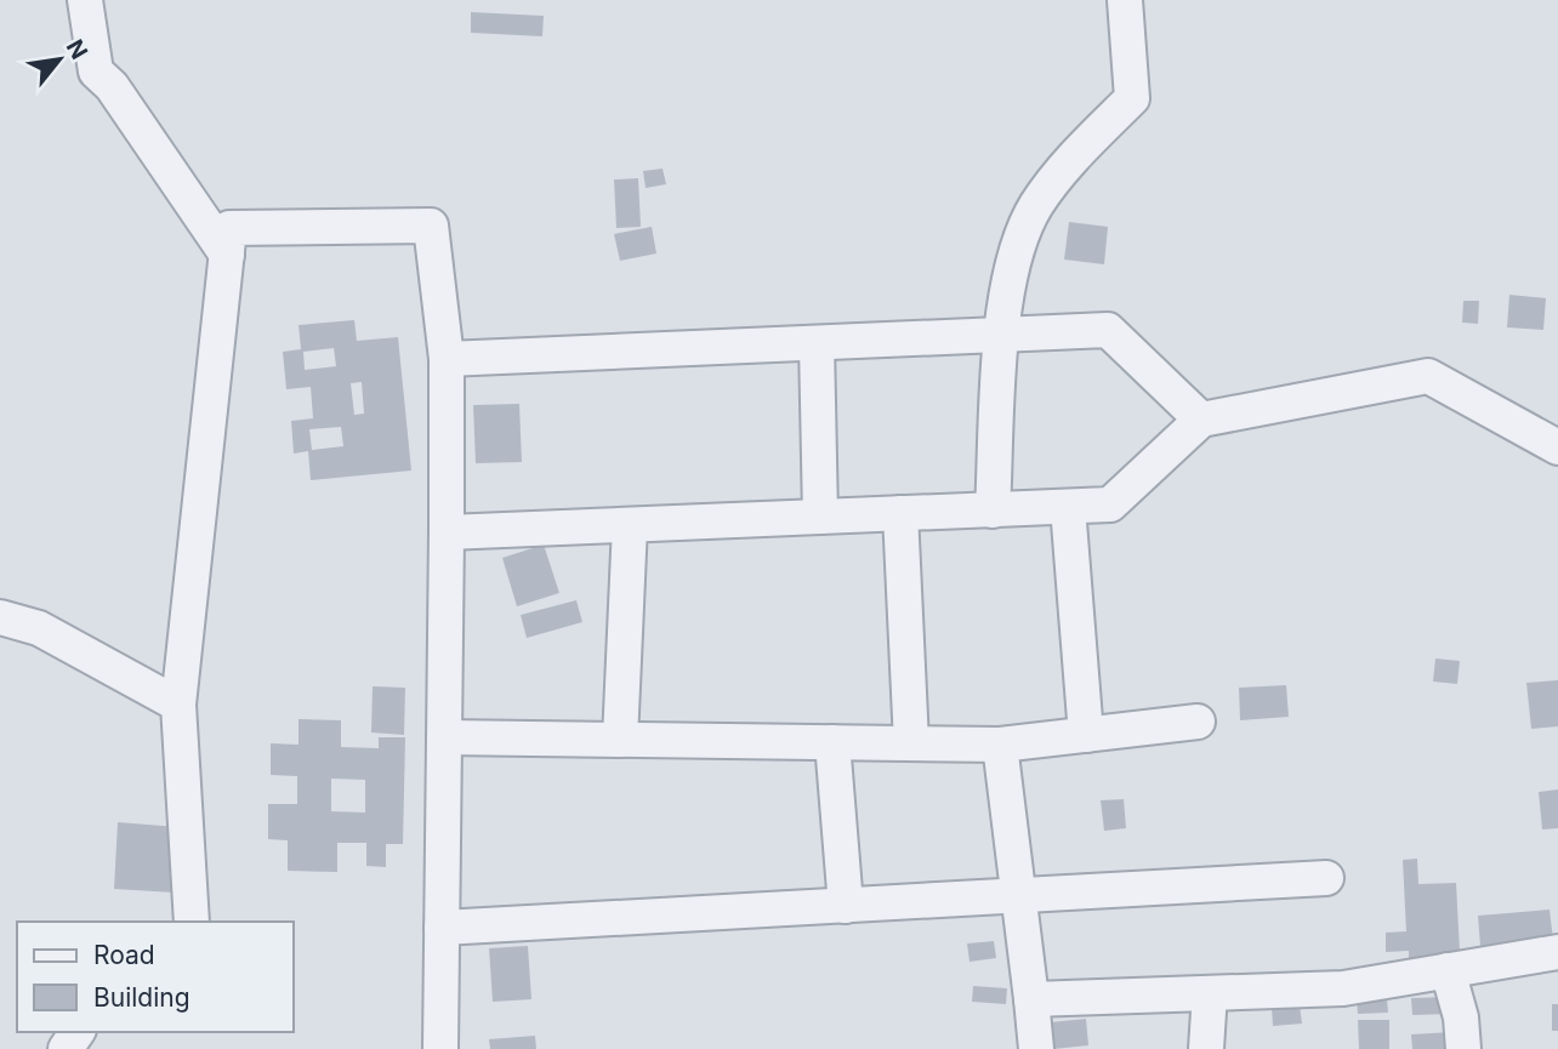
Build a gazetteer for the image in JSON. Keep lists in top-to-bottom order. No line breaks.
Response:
{"legend":["Road","Building"],"north":"top right"}
